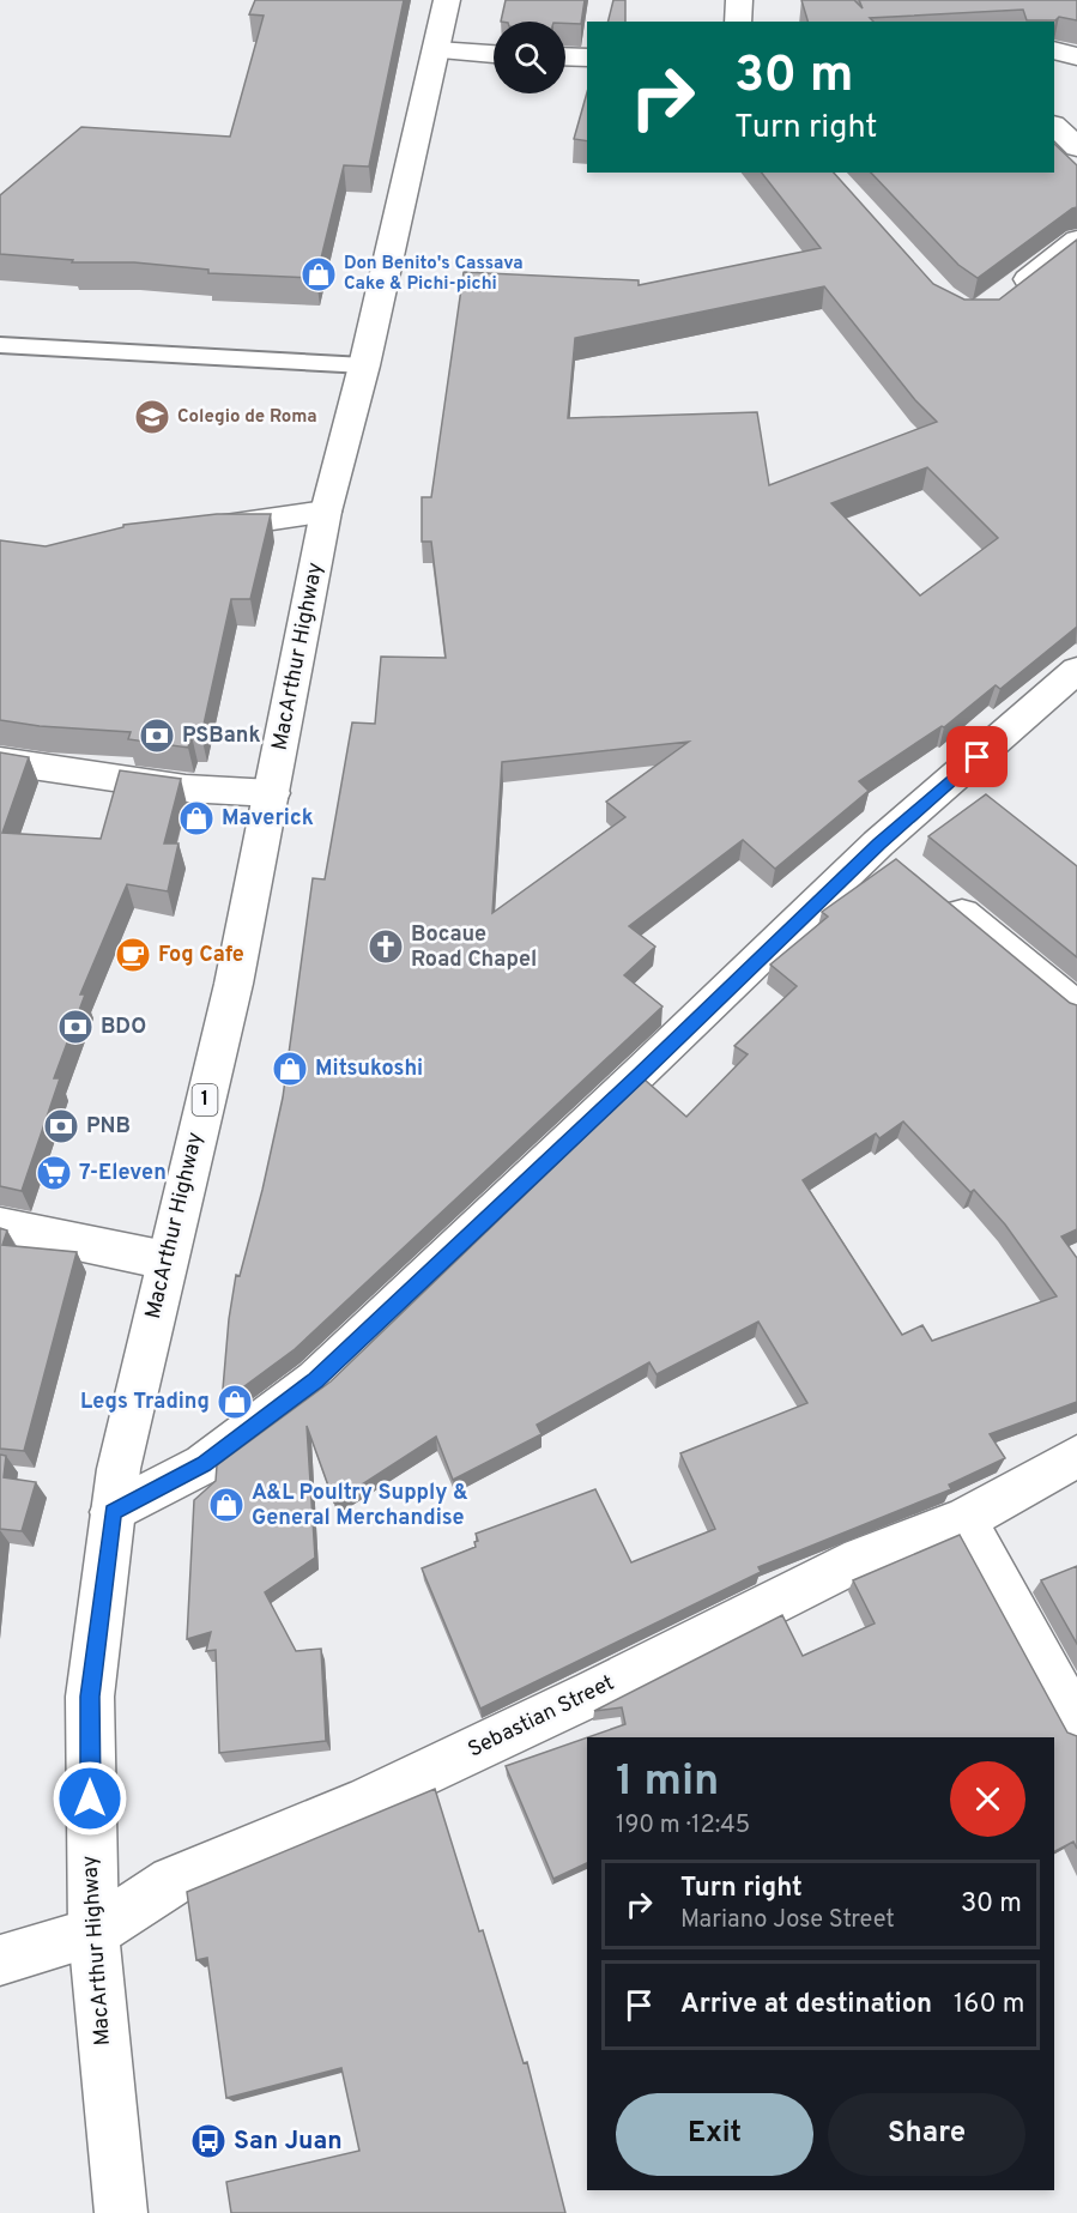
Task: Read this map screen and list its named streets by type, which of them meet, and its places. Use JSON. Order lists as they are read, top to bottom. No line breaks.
{"streets":{"main road":["MacArthur Highway","1","Sebastian Street"]},"crossings":[["MacArthur Highway","Sebastian Street"]],"places":{"shop":["Don Benito's Cassava Cake & Pichi-pichi","Maverick","Mitsukoshi","Legs Trading","A&L Poultry Supply & General Merchandise"],"school or university":["Colegio de Roma"],"bank":["PSBank","BDO","PNB"],"church":["Bocaue Road Chapel"],"cafe":["Fog Cafe"],"supermarket":["7-Eleven"],"bus stop":["San Juan"]},"page":{"turn":["30 m","Turn right"],"heading":["1 min","190 m · 12:45"],"list":[{"name":"Turn right","note":"Mariano Jose Street","value":"30 m"},{"name":"Arrive at destination","value":"160 m"}],"buttons":["Exit","Share"]}}
